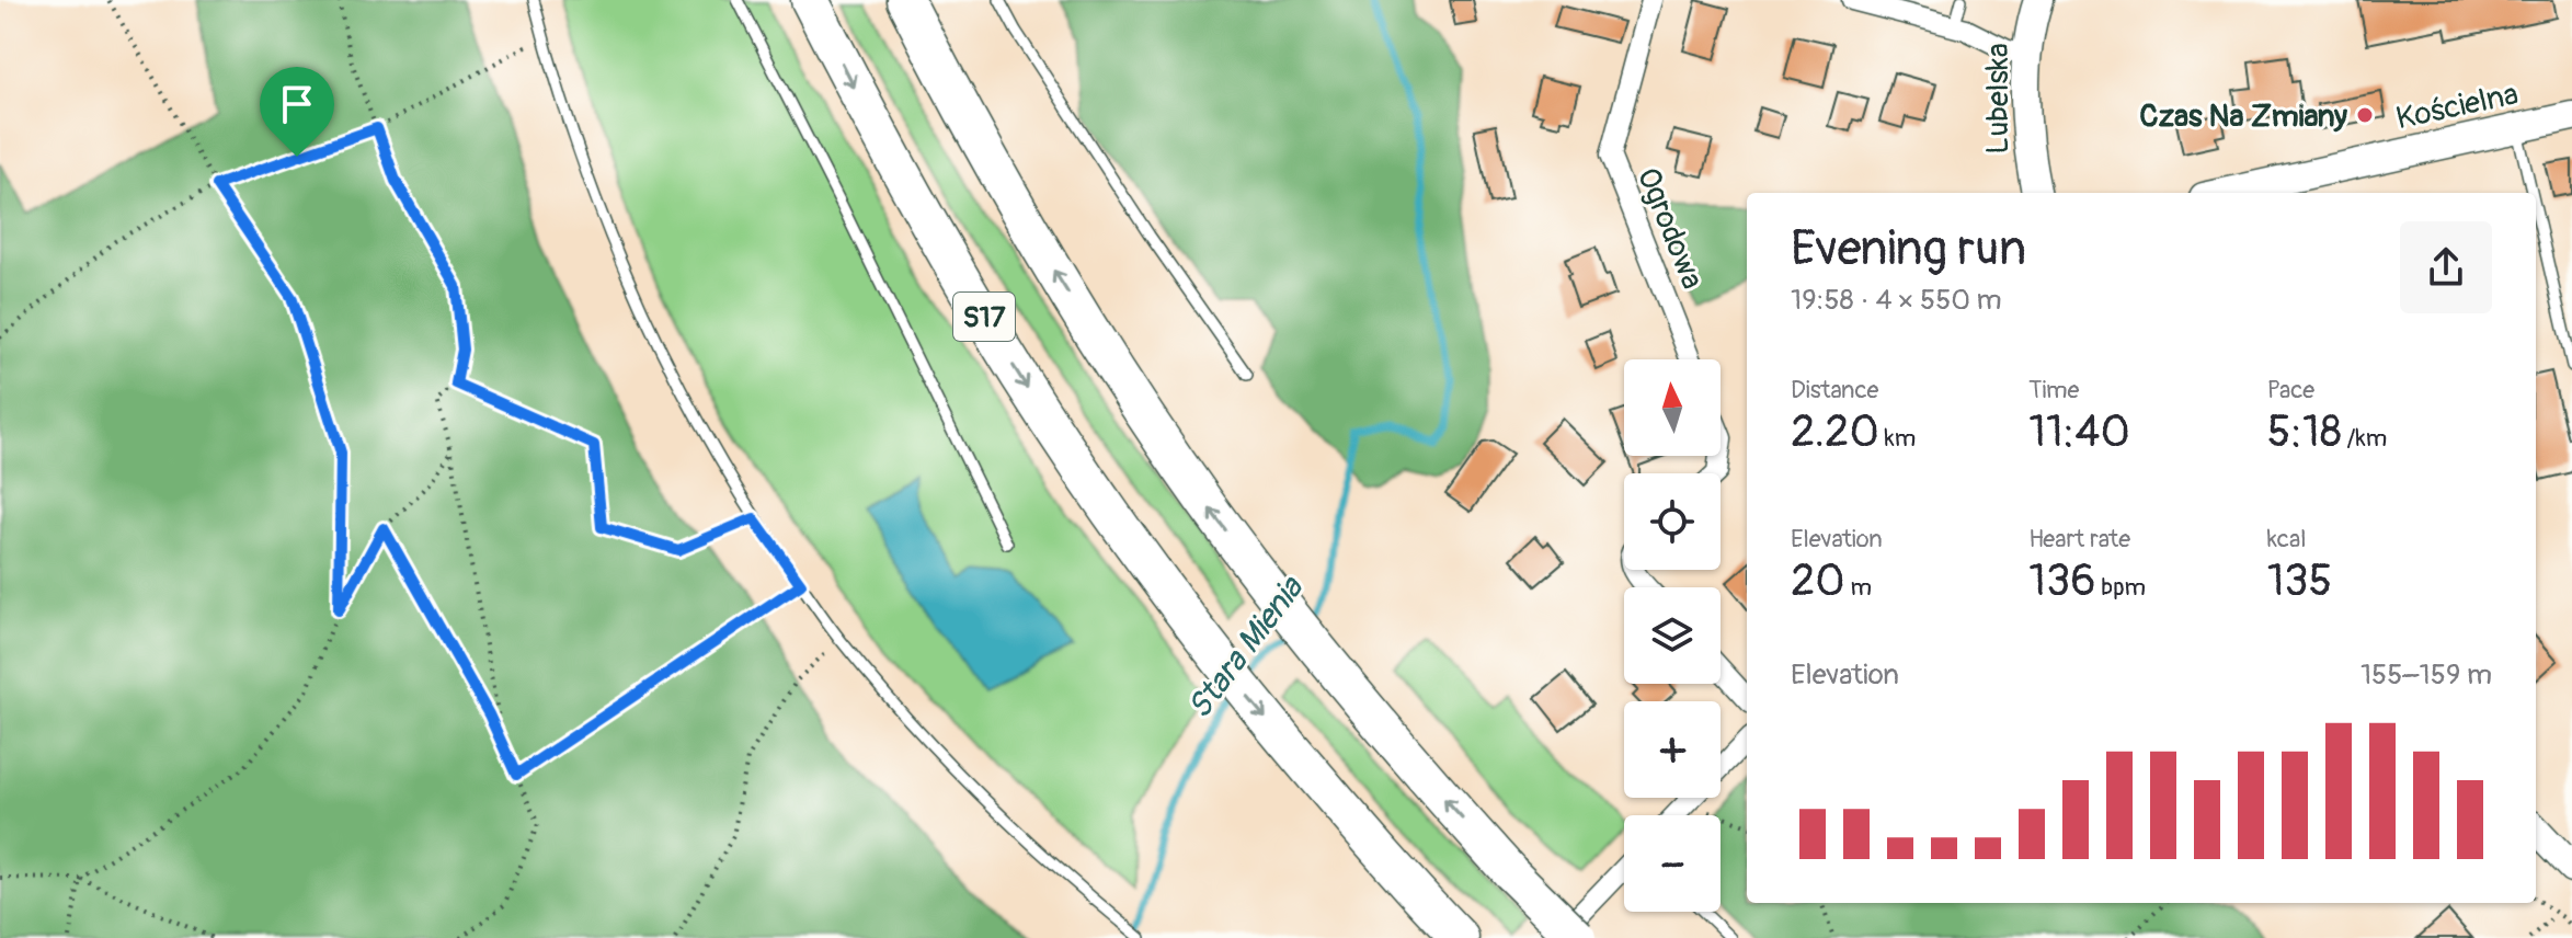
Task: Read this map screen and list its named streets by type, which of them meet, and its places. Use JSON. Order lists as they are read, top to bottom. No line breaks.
{"streets":{"highway":["S17"],"street":["Lubelska","Kościelna","Ogrodowa"]},"water":["Stara Mienia"],"places":["Czas Na Zmiany"],"north":"top","page":{"heading":["Evening run","19:58 · 4 × 550 m"],"stats":[["Distance","2.20 km"],["Time","11:40"],["Pace","5:18 /km"],["Elevation","20 m"],["Heart rate","136 bpm"],["kcal","135"]],"map_buttons":["+","−"],"chart":["Elevation","155–159 m"]}}
